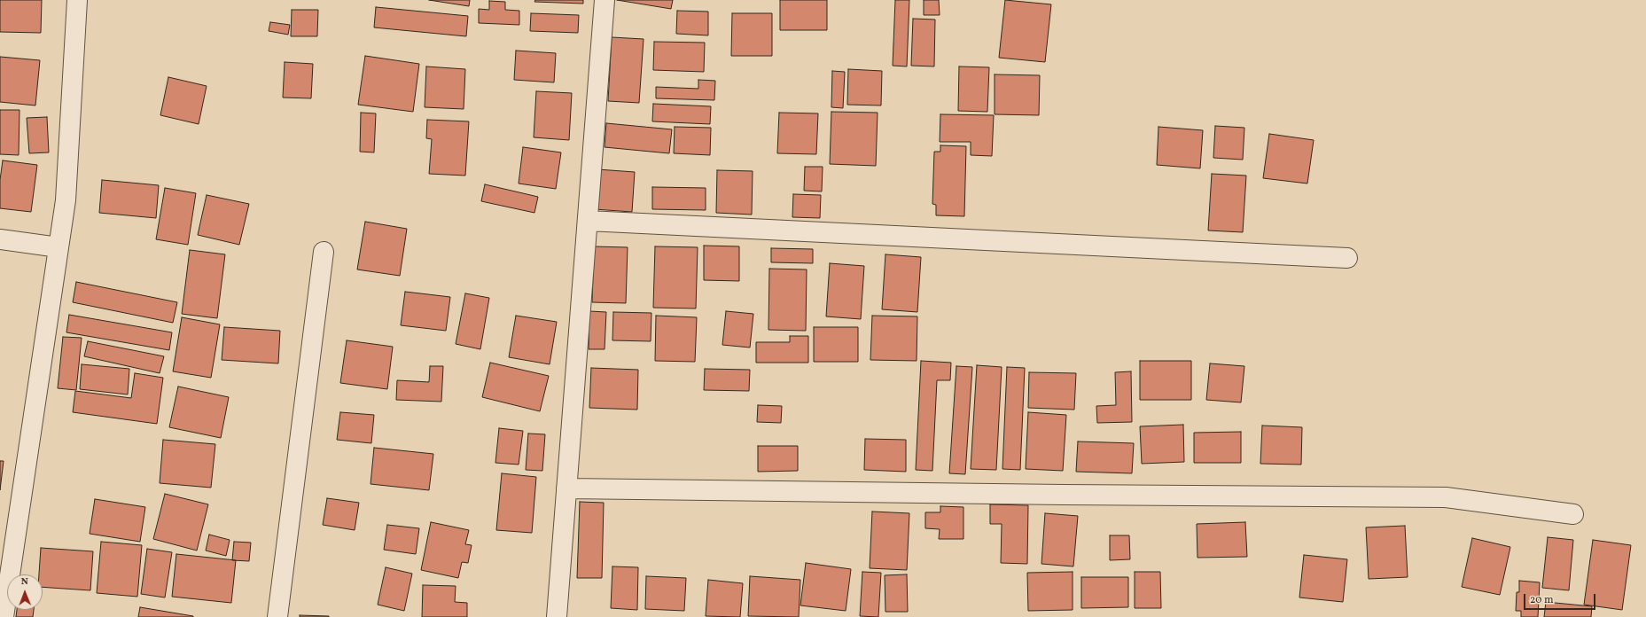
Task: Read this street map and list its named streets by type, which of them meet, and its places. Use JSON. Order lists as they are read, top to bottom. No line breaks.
{"scale_bar":"20 m","north":"top"}
